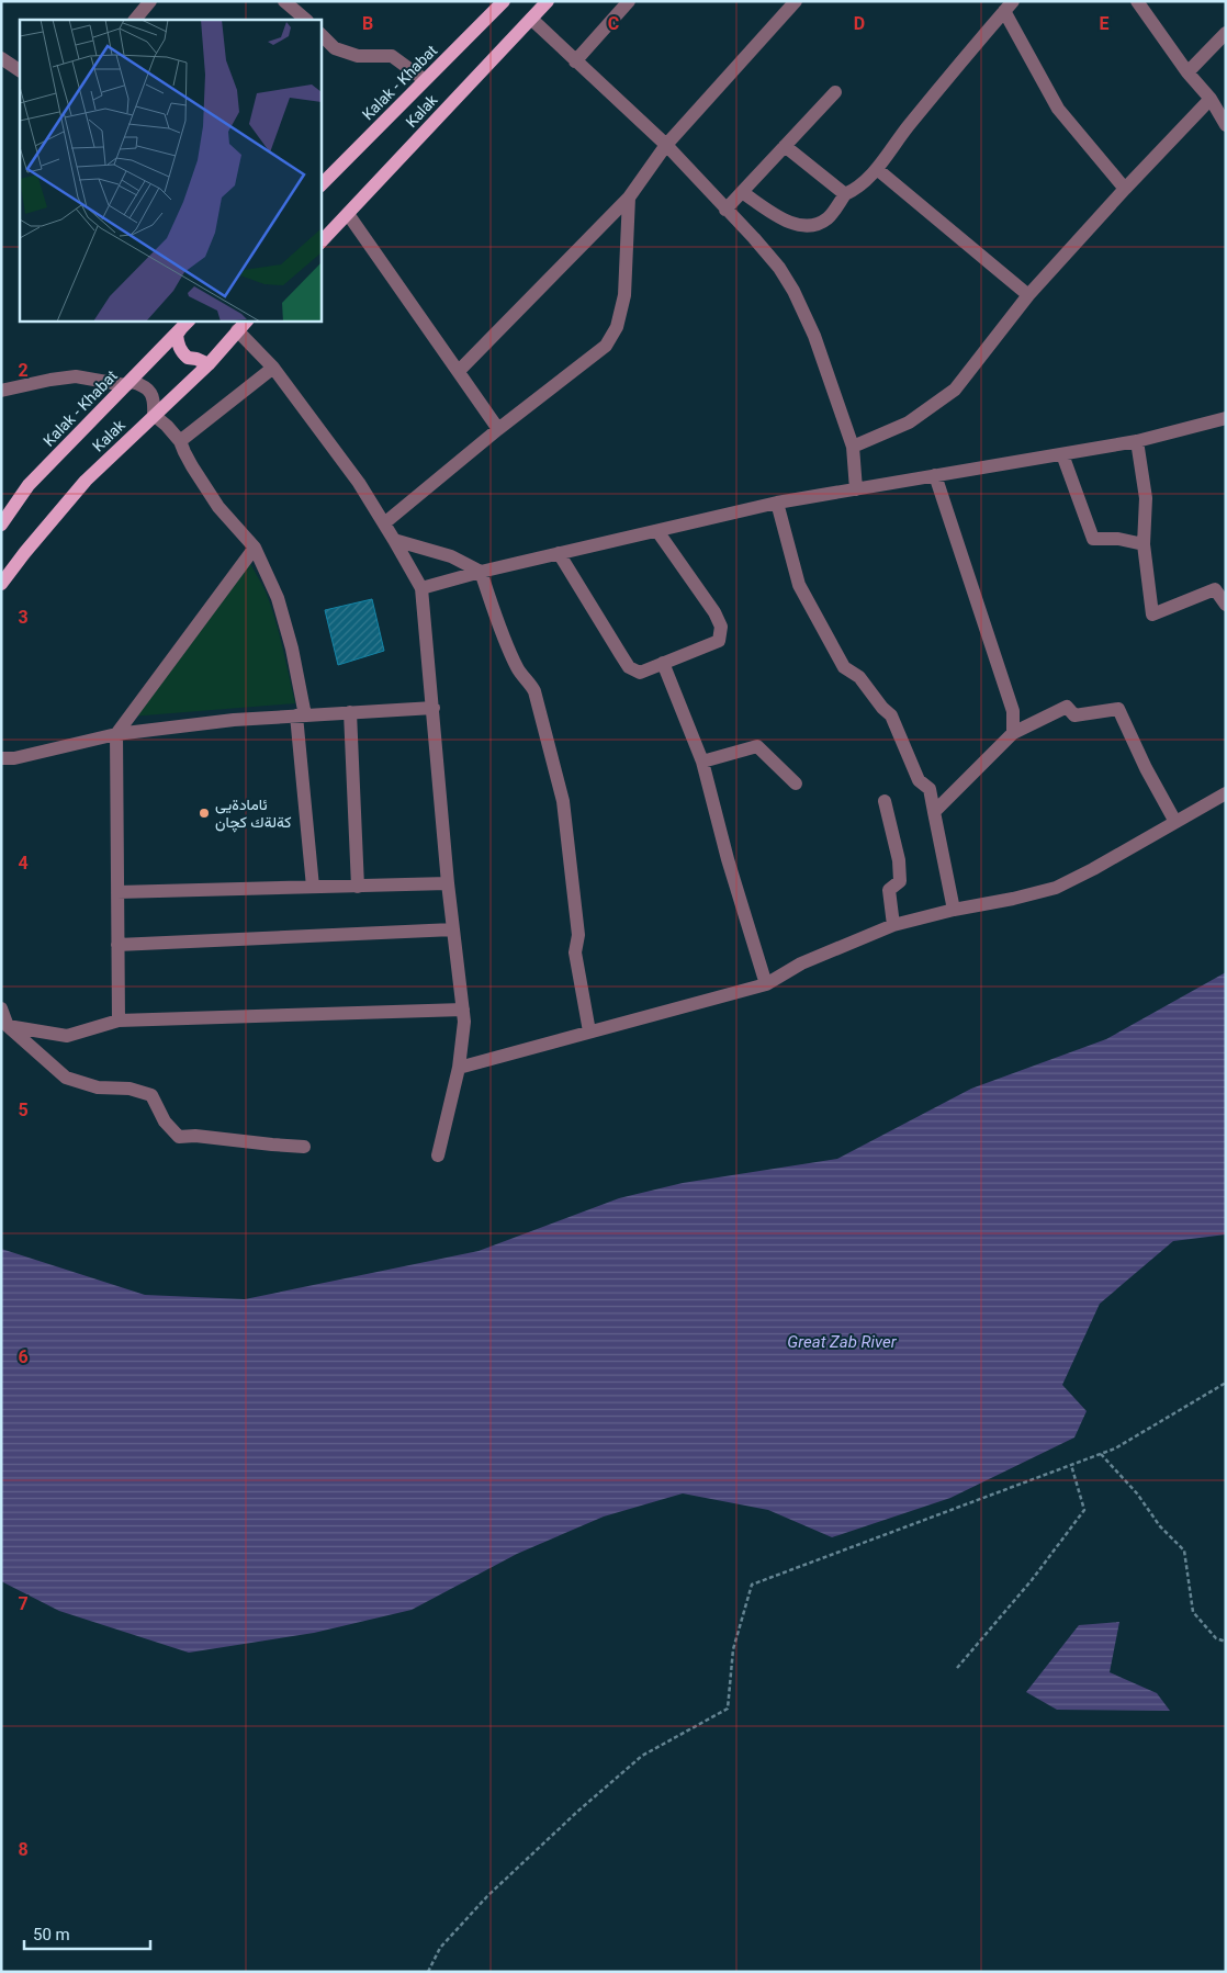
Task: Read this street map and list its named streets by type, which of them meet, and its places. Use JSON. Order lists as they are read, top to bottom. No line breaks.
{"streets":{"main road":["Kalak - Khabat","Kalak"]},"water":["Great Zab River"],"places":["ئامادةيى كةلةك كچان"],"scale_bar":"50 m","grid":{"columns":["B","C","D","E"],"rows":["2","3","4","5","6","7","8"]}}
